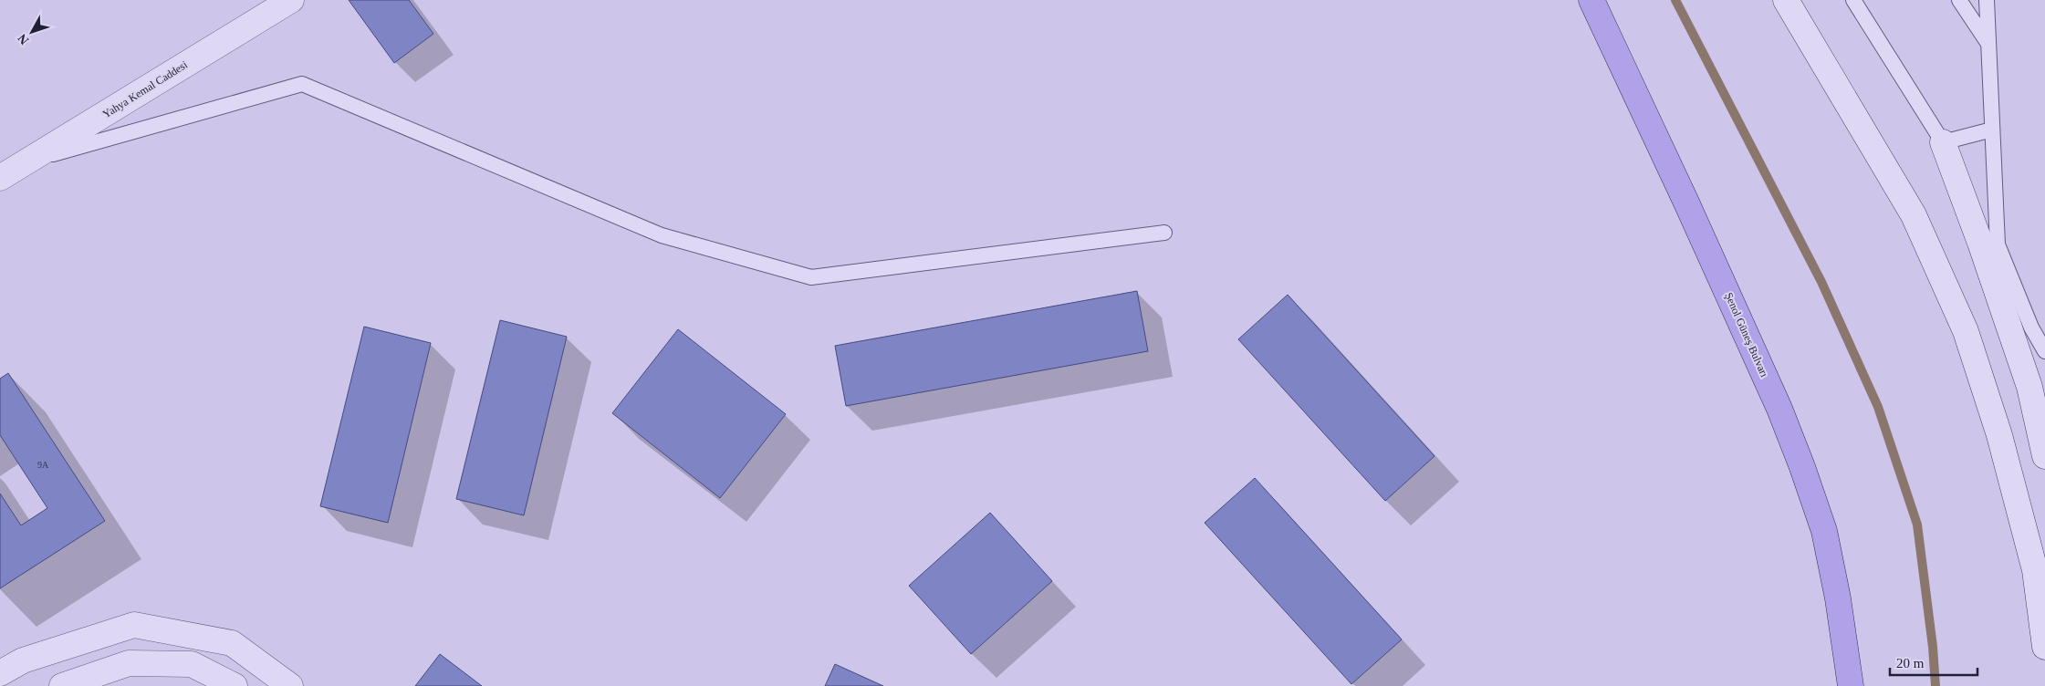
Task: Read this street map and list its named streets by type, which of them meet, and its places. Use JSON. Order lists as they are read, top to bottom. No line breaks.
{"streets":{"main road":["Şenol Güneş Bulvarı"],"street":["Yahya Kemal Caddesi"]},"house_numbers":["9A"],"scale_bar":"20 m","north":"bottom left"}
